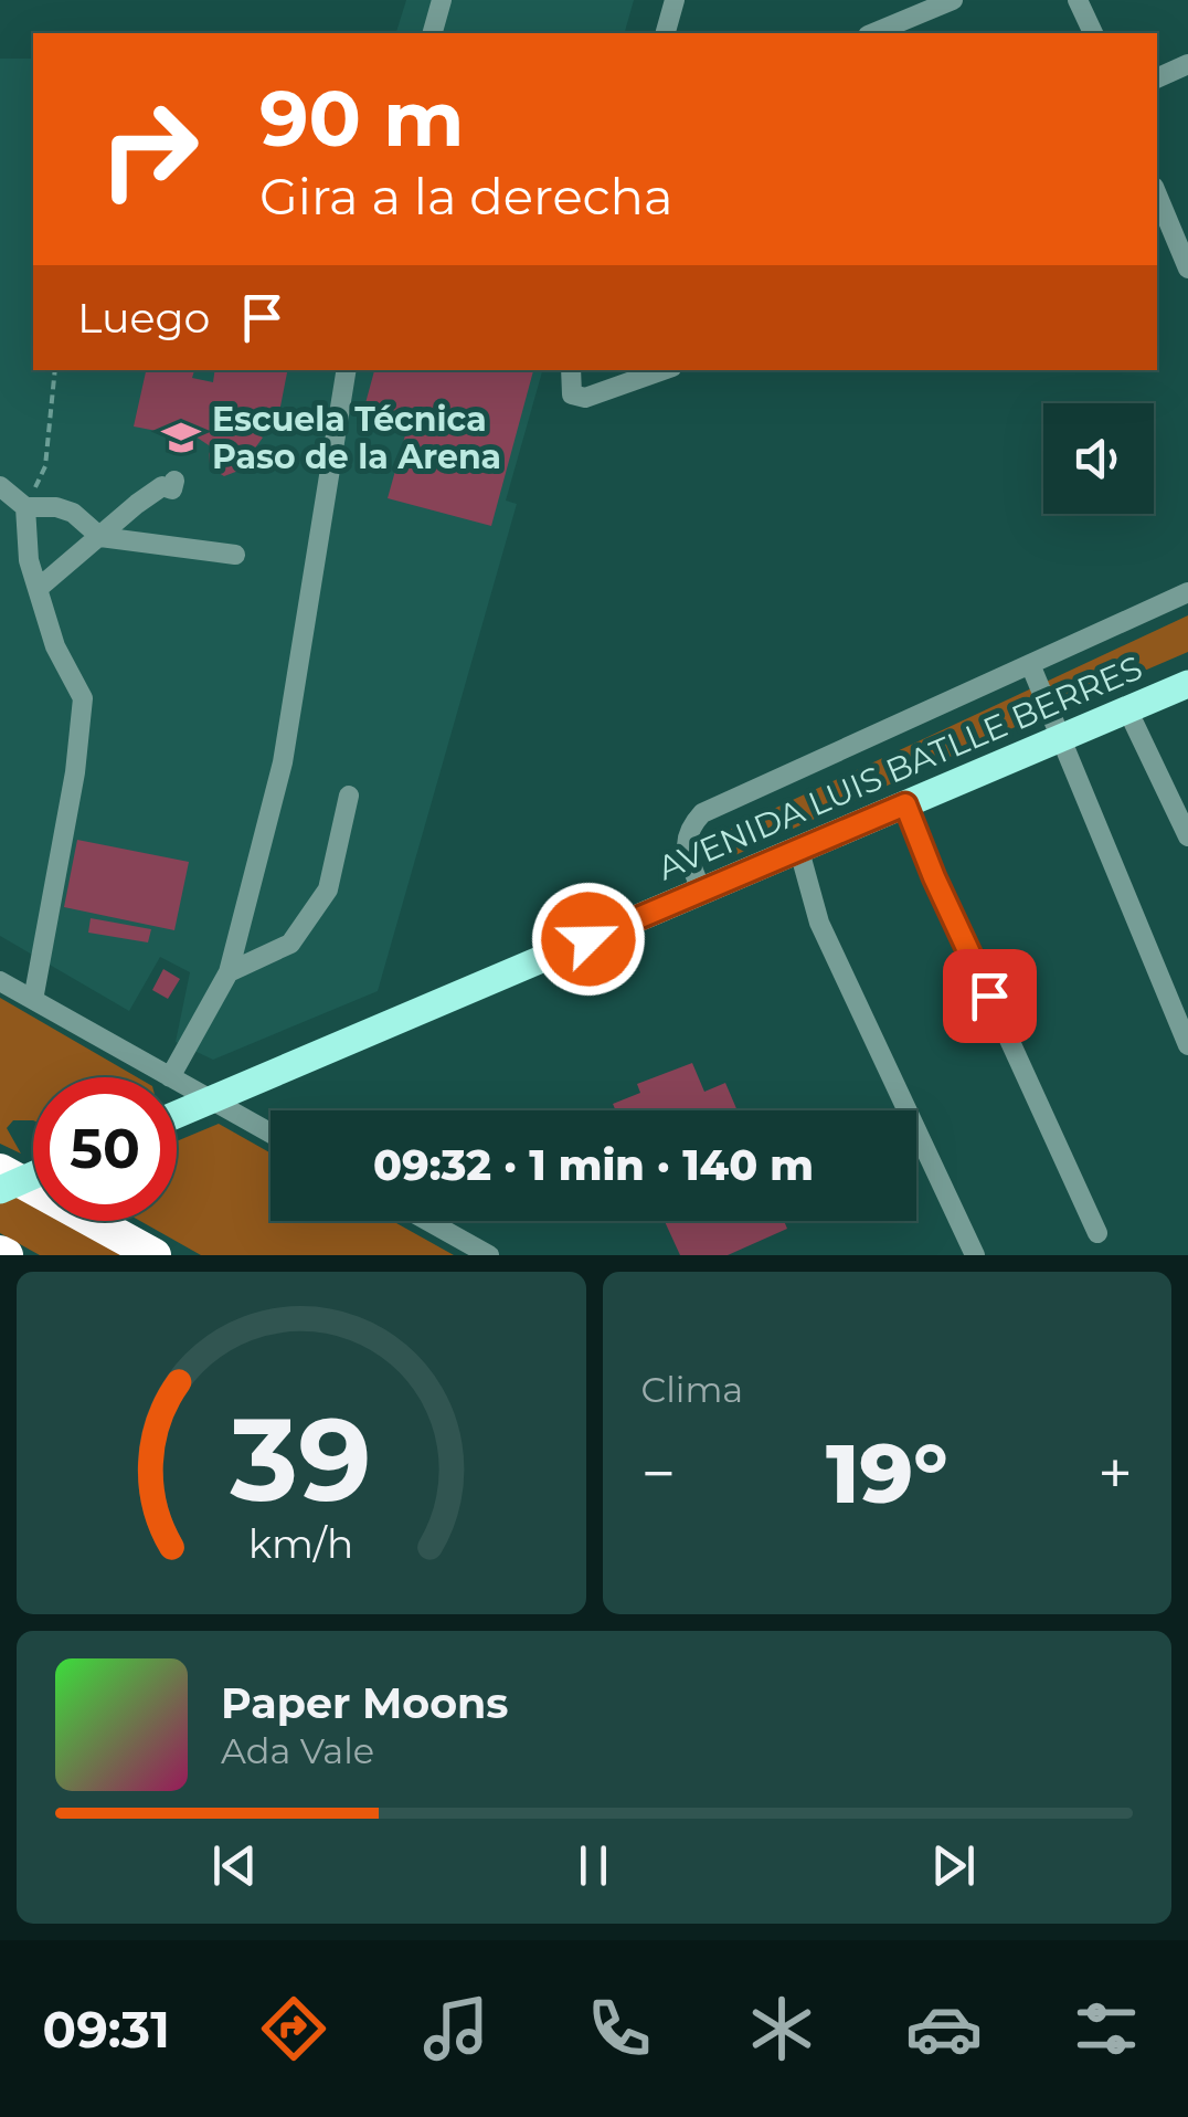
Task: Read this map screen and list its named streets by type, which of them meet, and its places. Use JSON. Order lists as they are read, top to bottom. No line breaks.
{"streets":{"main road":["AVENIDA LUIS BATLLE BERRES"]},"places":{"school or university":["Escuela Técnica Paso de la Arena"]},"page":{"turn":["90 m","Gira a la derecha"],"then":"Luego","limit":"50","trip":"09:32 · 1 min · 140 m","tile":"Clima","heat":["−","19°","+"],"song":["Paper Moons","Ada Vale"],"tabs":"09:31","gauge":["39","km/h"]}}
